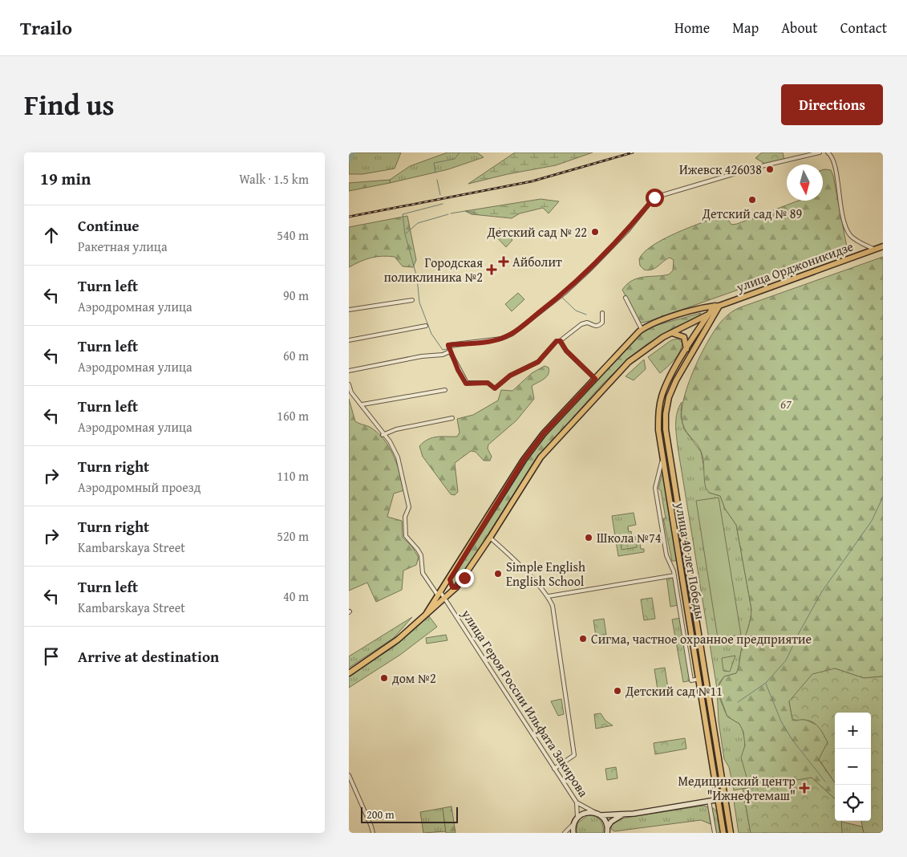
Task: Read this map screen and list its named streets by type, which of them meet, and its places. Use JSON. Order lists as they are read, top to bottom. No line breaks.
{"streets":{"main road":["улица Орджоникидзе","улица 40 лет Победы"],"street":["улица Героя России Ильфата Закирова"]},"crossings":[["улица Орджоникидзе","улица 40 лет Победы"]],"parks":["67"],"places":{"other":["Ижевск 426038","Детский сад № 89","Детский сад № 22","Школа №74","Simple English English School","Сигма, частное охранное предприятие","дом №2","Детский сад №11"],"health":["Айболит","Городская поликлиника №2","Медицинский центр \"Ижнефтемаш\""]},"scale_bar":"200 m","north":"bottom","page":{"header":"Trailo","nav":["Home","Map","About","Contact"],"title":"Find us","buttons":"Directions","heading":["19 min","Walk · 1.5 km"],"list":[["Continue","Ракетная улица","540 m"],["Turn left","Аэродромная улица","90 m"],["Turn left","Аэродромная улица","60 m"],["Turn left","Аэродромная улица","160 m"],["Turn right","Аэродромный проезд","110 m"],["Turn right","Kambarskaya Street","520 m"],["Turn left","Kambarskaya Street","40 m"],"Arrive at destination"],"map_buttons":["+","−"],"scale":"200 m"}}
